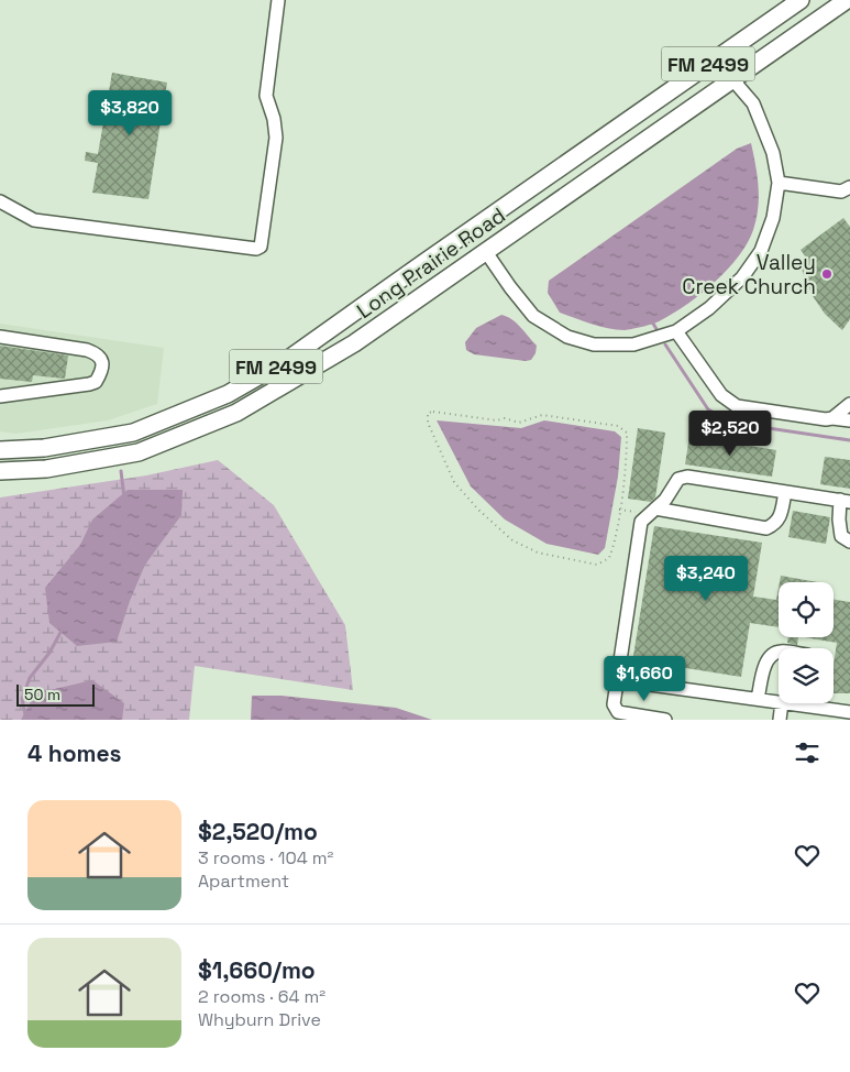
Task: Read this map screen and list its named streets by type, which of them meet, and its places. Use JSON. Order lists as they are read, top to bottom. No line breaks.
{"streets":{"main road":["FM 2499","Long Prairie Road"]},"places":["Valley Creek Church"],"scale_bar":"50 m","page":{"price":["$3,820","$2,520","$3,240","$1,660"],"scale":"50 m","heading":"4 homes","list":[{"name":"$2,520/mo","note":"3 rooms · 104 m² · Apartment"},{"name":"$1,660/mo","note":"2 rooms · 64 m² · Whyburn Drive"}]}}
